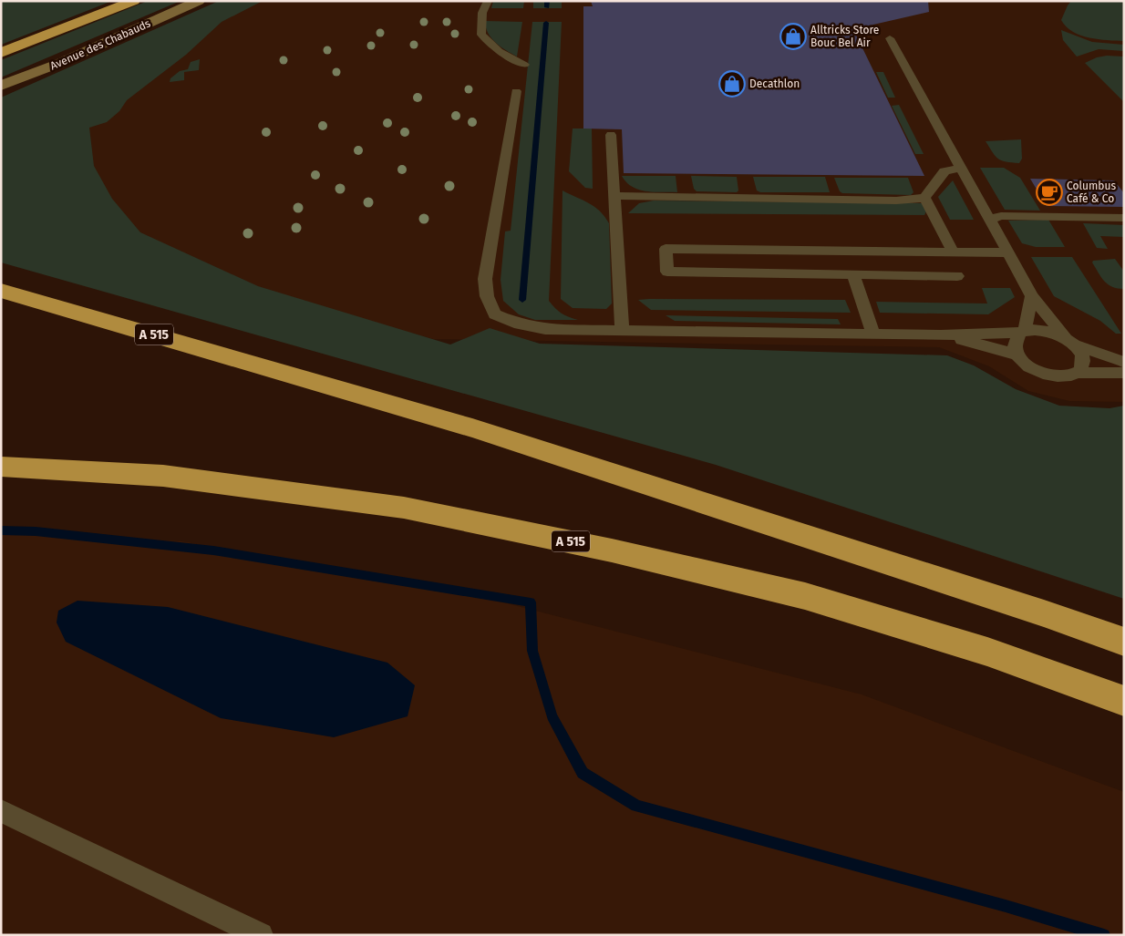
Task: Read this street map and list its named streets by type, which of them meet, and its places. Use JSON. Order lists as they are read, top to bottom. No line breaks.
{"streets":{"highway":["A 515"],"main road":["Avenue des Chabauds"]},"places":{"shop":["Alltricks Store Bouc Bel Air","Decathlon"],"cafe":["Columbus Café & Co"]}}
